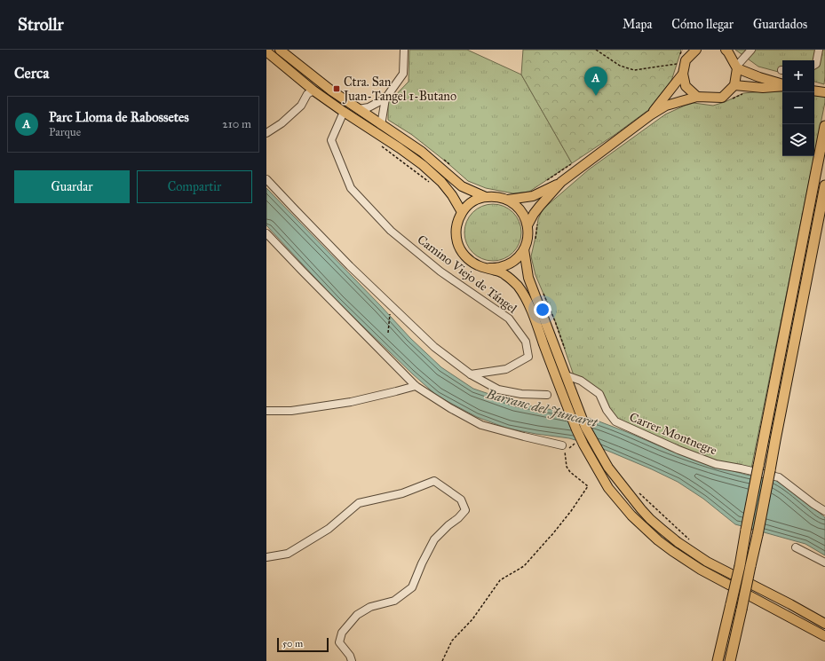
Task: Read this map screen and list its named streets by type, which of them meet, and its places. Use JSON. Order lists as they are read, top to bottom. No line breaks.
{"streets":{"street":["Camino Viejo de Tángel","Carrer Montnegre"]},"water":["Barranc del Juncaret"],"places":{"transit":["Ctra. San Juan-Tangel 1-Butano"]},"scale_bar":"50 m","page":{"header":"Strollr","nav":["Mapa","Cómo llegar","Guardados"],"heading":"Cerca","map_buttons":["+","−"],"pins":"A","list":[{"mark":"A","name":"Parc Lloma de Rabossetes","note":"Parque","value":"210 m"}],"buttons":["Guardar","Compartir"],"scale":"50 m"}}
